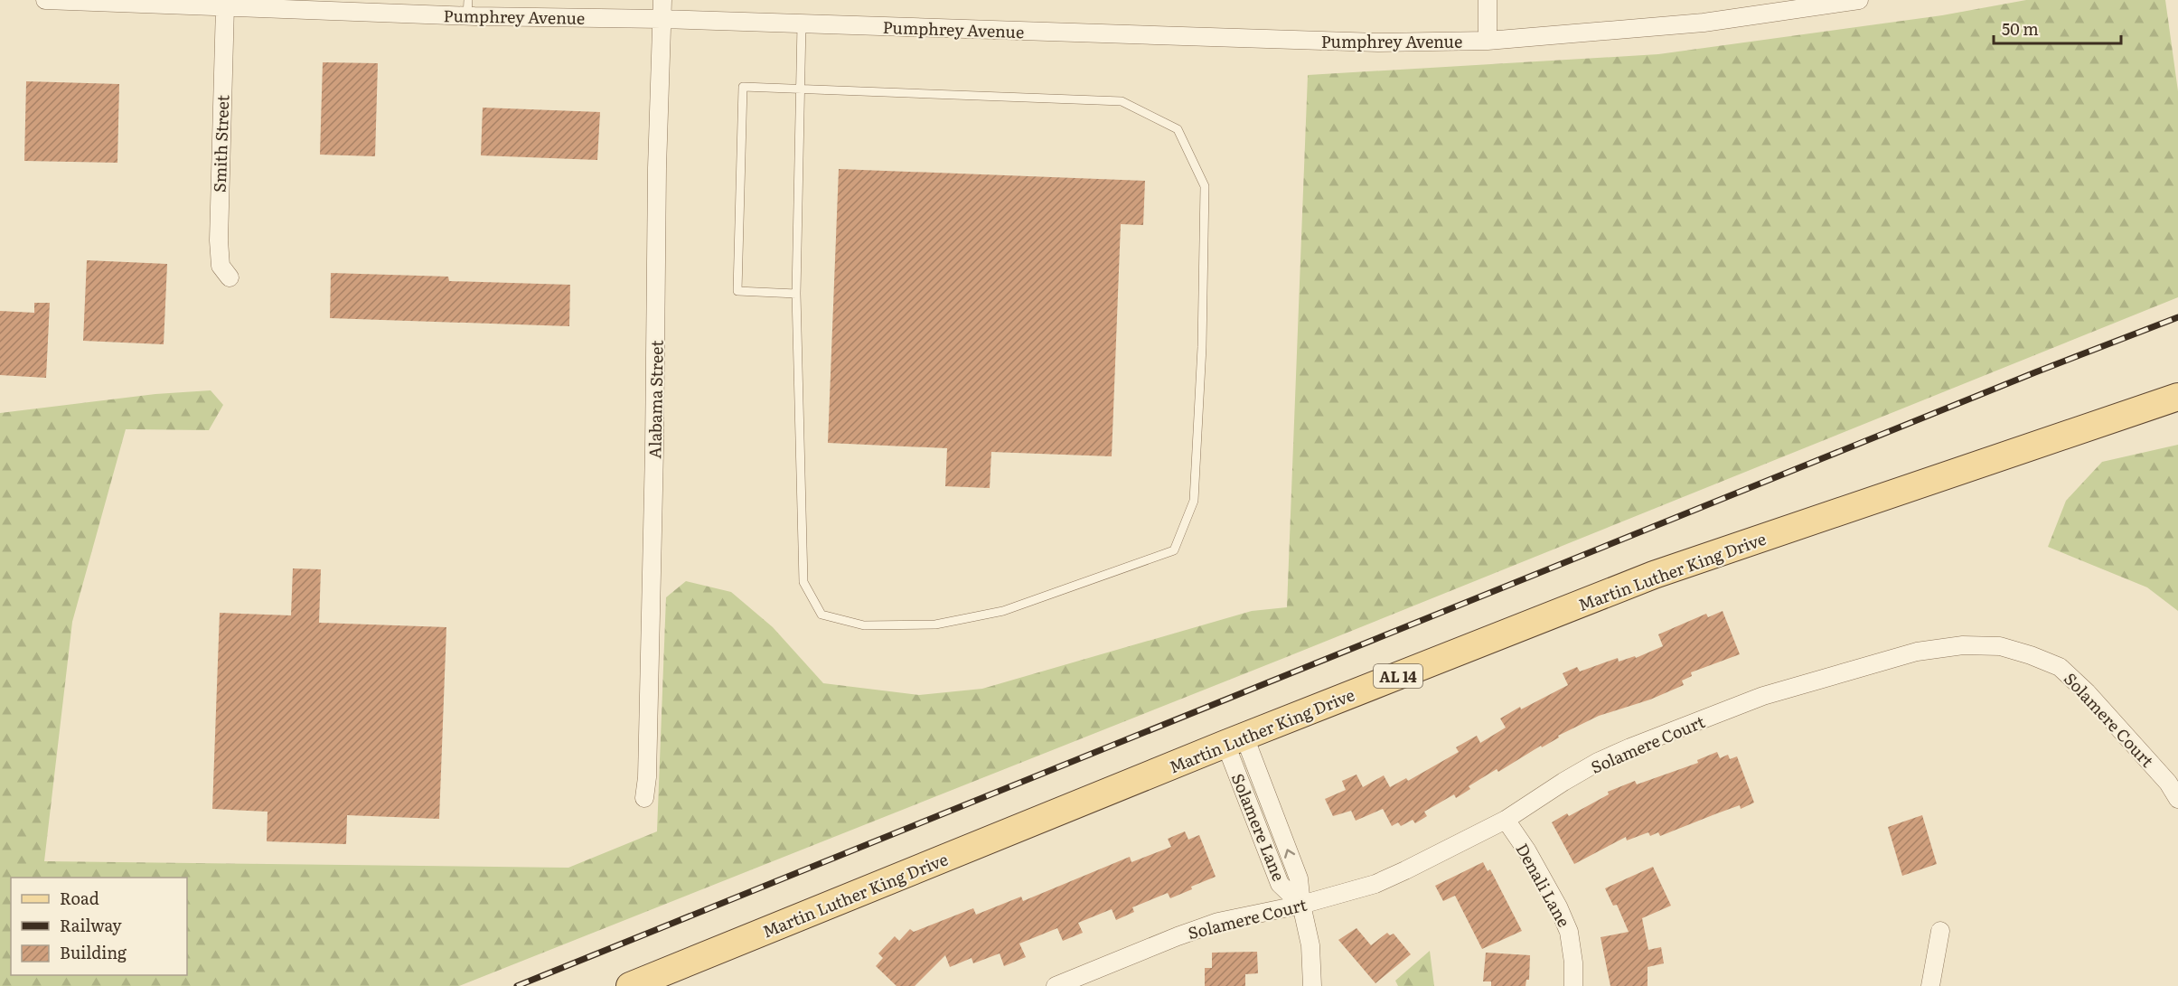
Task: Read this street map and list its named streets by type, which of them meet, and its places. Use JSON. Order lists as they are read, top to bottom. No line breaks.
{"streets":{"main road":["Martin Luther King Drive","AL 14"],"street":["Pumphrey Avenue","Smith Street","Alabama Street","Solamere Court","Solamere Lane","Denali Lane"]},"crossings":[["Pumphrey Avenue","Smith Street"],["Pumphrey Avenue","Alabama Street"],["Martin Luther King Drive","Solamere Lane"],["Solamere Court","Solamere Lane"],["Solamere Court","Denali Lane"]],"legend":["Road","Railway","Building"],"scale_bar":"50 m"}
